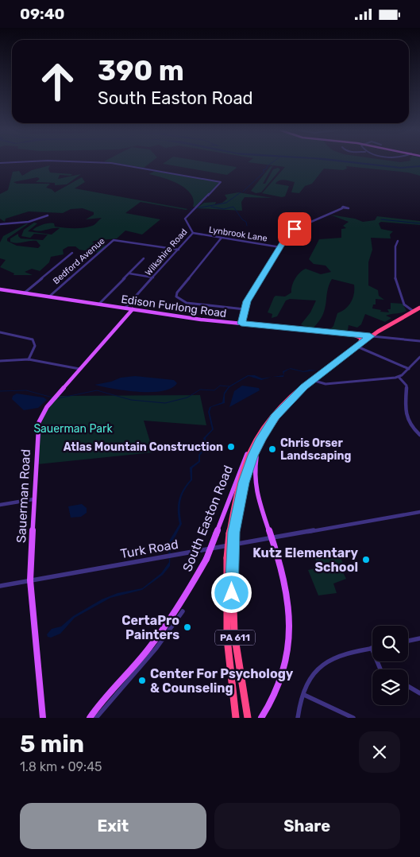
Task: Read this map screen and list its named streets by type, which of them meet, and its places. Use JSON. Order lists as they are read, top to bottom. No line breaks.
{"streets":{"highway":["South Easton Road","PA 611"],"main road":["Edison Furlong Road","Sauerman Road"],"street":["Lynbrook Lane","Wilkshire Road","Bedford Avenue","Turk Road"]},"crossings":[["Lynbrook Lane","Wilkshire Road"],["Wilkshire Road","Bedford Avenue"],["Wilkshire Road","Edison Furlong Road"],["Bedford Avenue","Edison Furlong Road"],["Edison Furlong Road","Sauerman Road"],["Edison Furlong Road","South Easton Road"],["Sauerman Road","Turk Road"],["South Easton Road","Turk Road"],["South Easton Road","PA 611"]],"parks":["Sauerman Park"],"places":["Atlas Mountain Construction","Chris Orser Landscaping","Kutz Elementary School","CertaPro Painters","Center For Psychology & Counseling"],"page":{"status":"09:40","turn":["390 m","South Easton Road"],"heading":["5 min","1.8 km · 09:45"],"buttons":["Exit","Share"]}}
